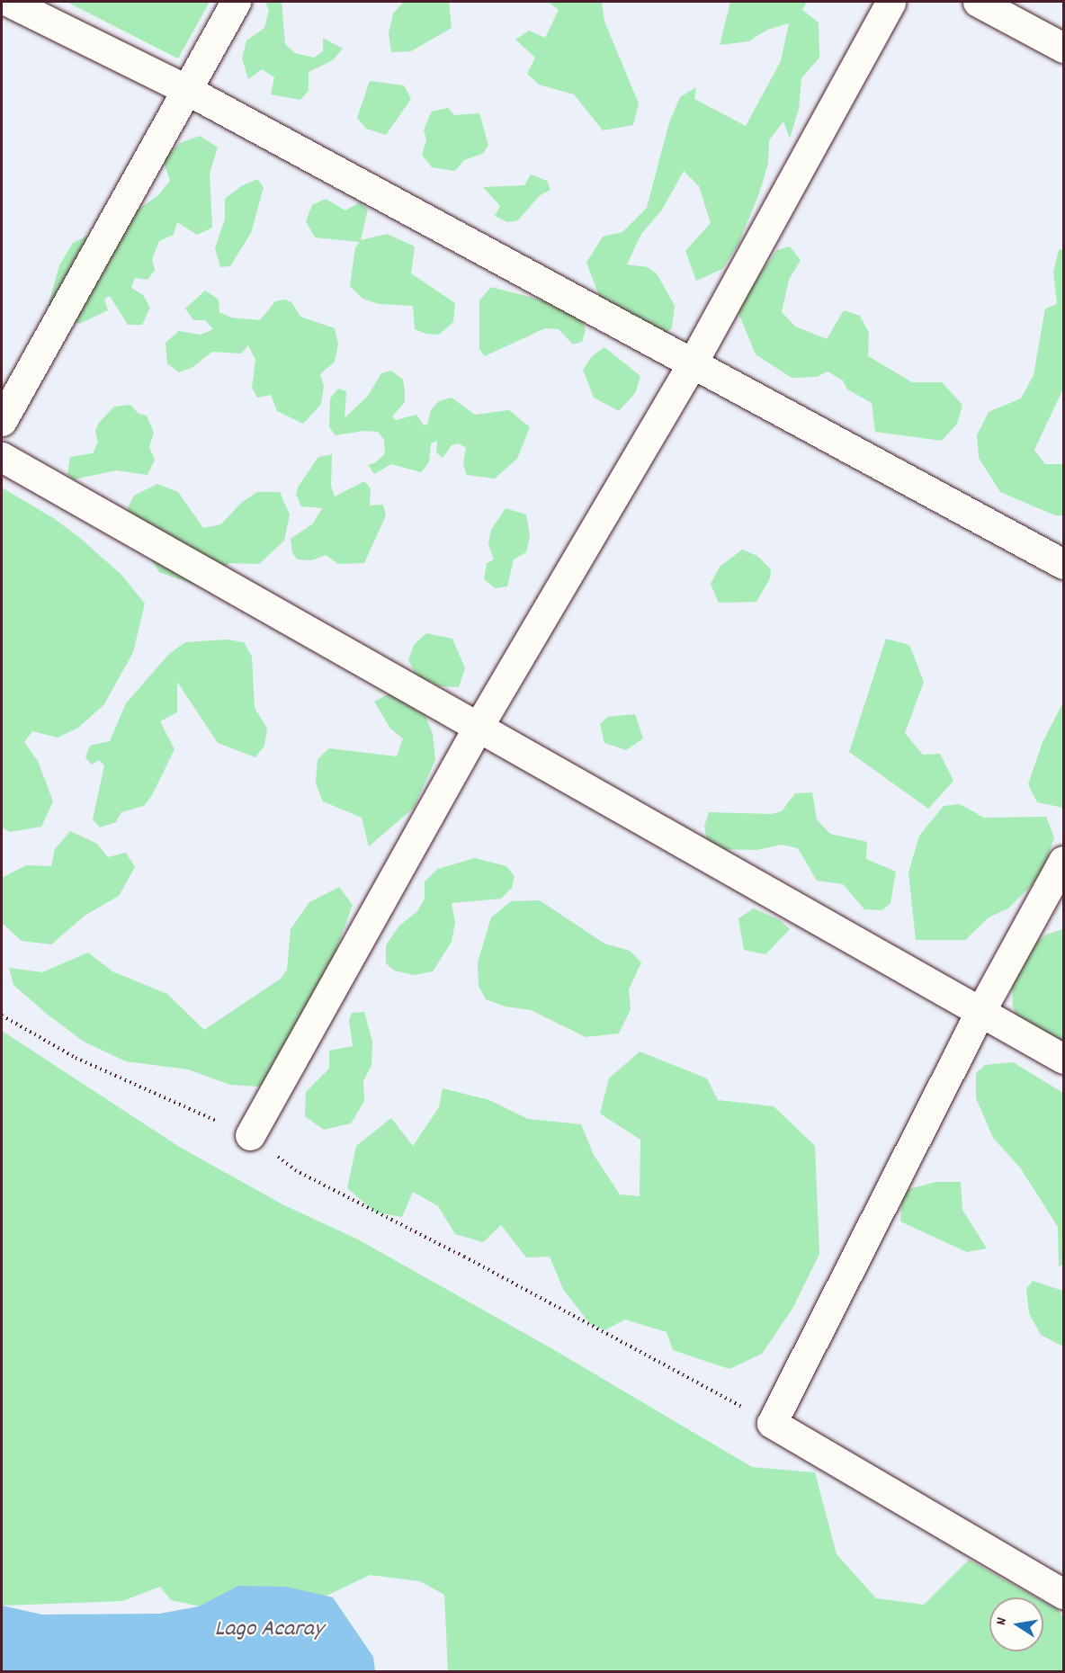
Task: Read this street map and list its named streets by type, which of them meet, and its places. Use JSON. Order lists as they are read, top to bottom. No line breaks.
{"water":["Lago Acaray"],"north":"left"}
